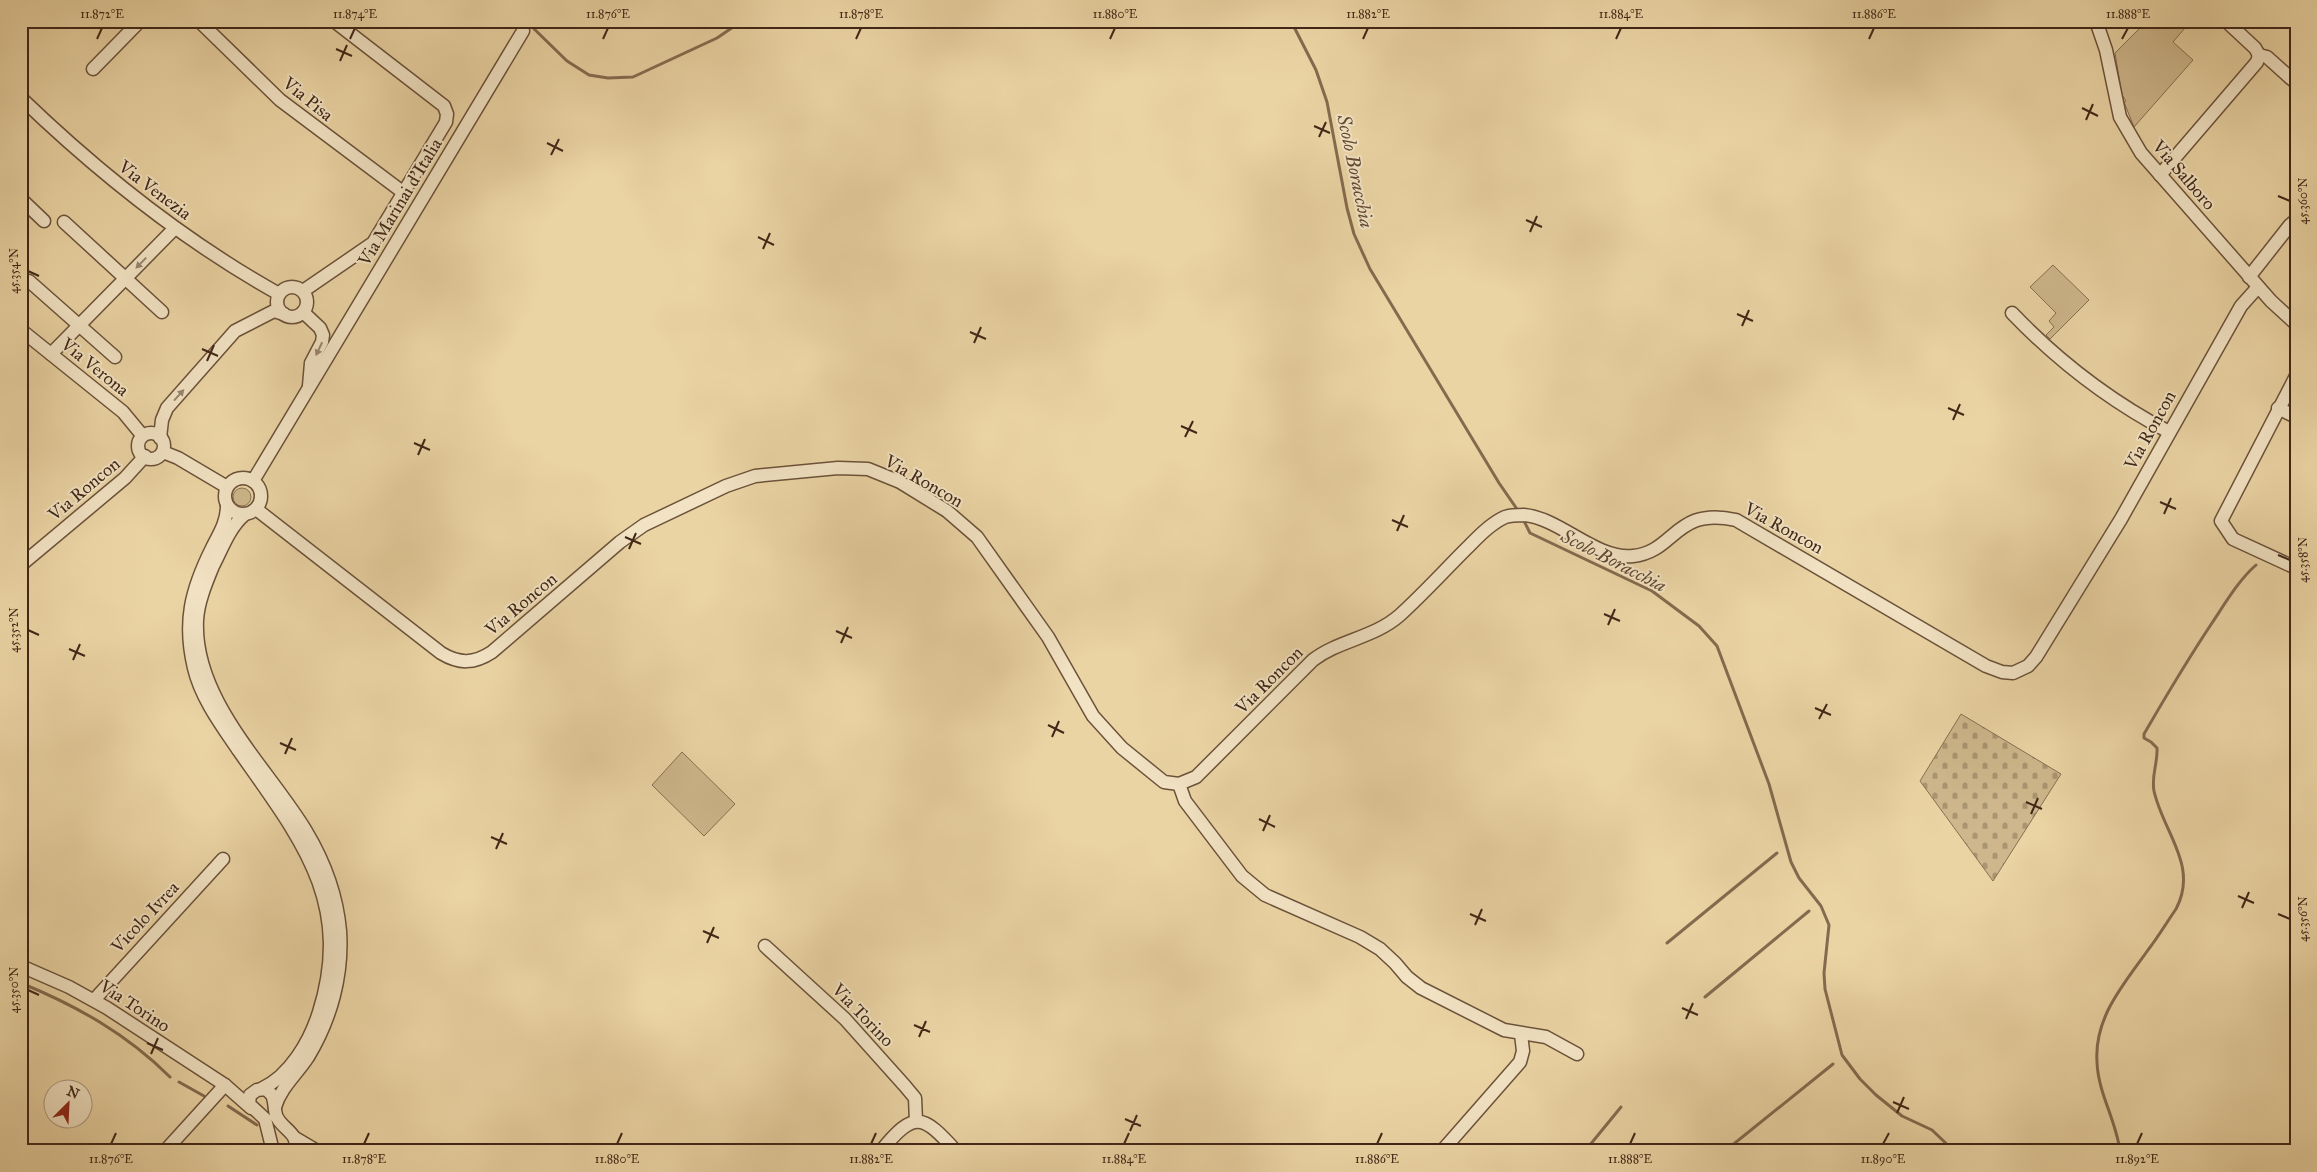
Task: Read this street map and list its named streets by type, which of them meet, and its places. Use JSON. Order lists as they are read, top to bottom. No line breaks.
{"streets":{"street":["Via Pisa","Via Salboro","Via Venezia","Via Marinai d'Italia","Via Verona","Via Roncon","Vicolo Ivrea","Via Torino"]},"crossings":[["Via Salboro","Via Roncon"],["Via Venezia","Via Marinai d'Italia"],["Via Marinai d'Italia","Via Roncon"],["Via Verona","Via Roncon"],["Vicolo Ivrea","Via Torino"]],"water":["Scolo Boracchia"],"north":"top right","coordinates":["11.872°E","11.874°E","11.876°E","11.878°E","11.880°E","11.882°E","11.884°E","11.886°E","11.888°E","45.360°N","45.354°N","45.358°N","45.352°N","45.356°N","45.350°N","11.890°E","11.892°E"]}
